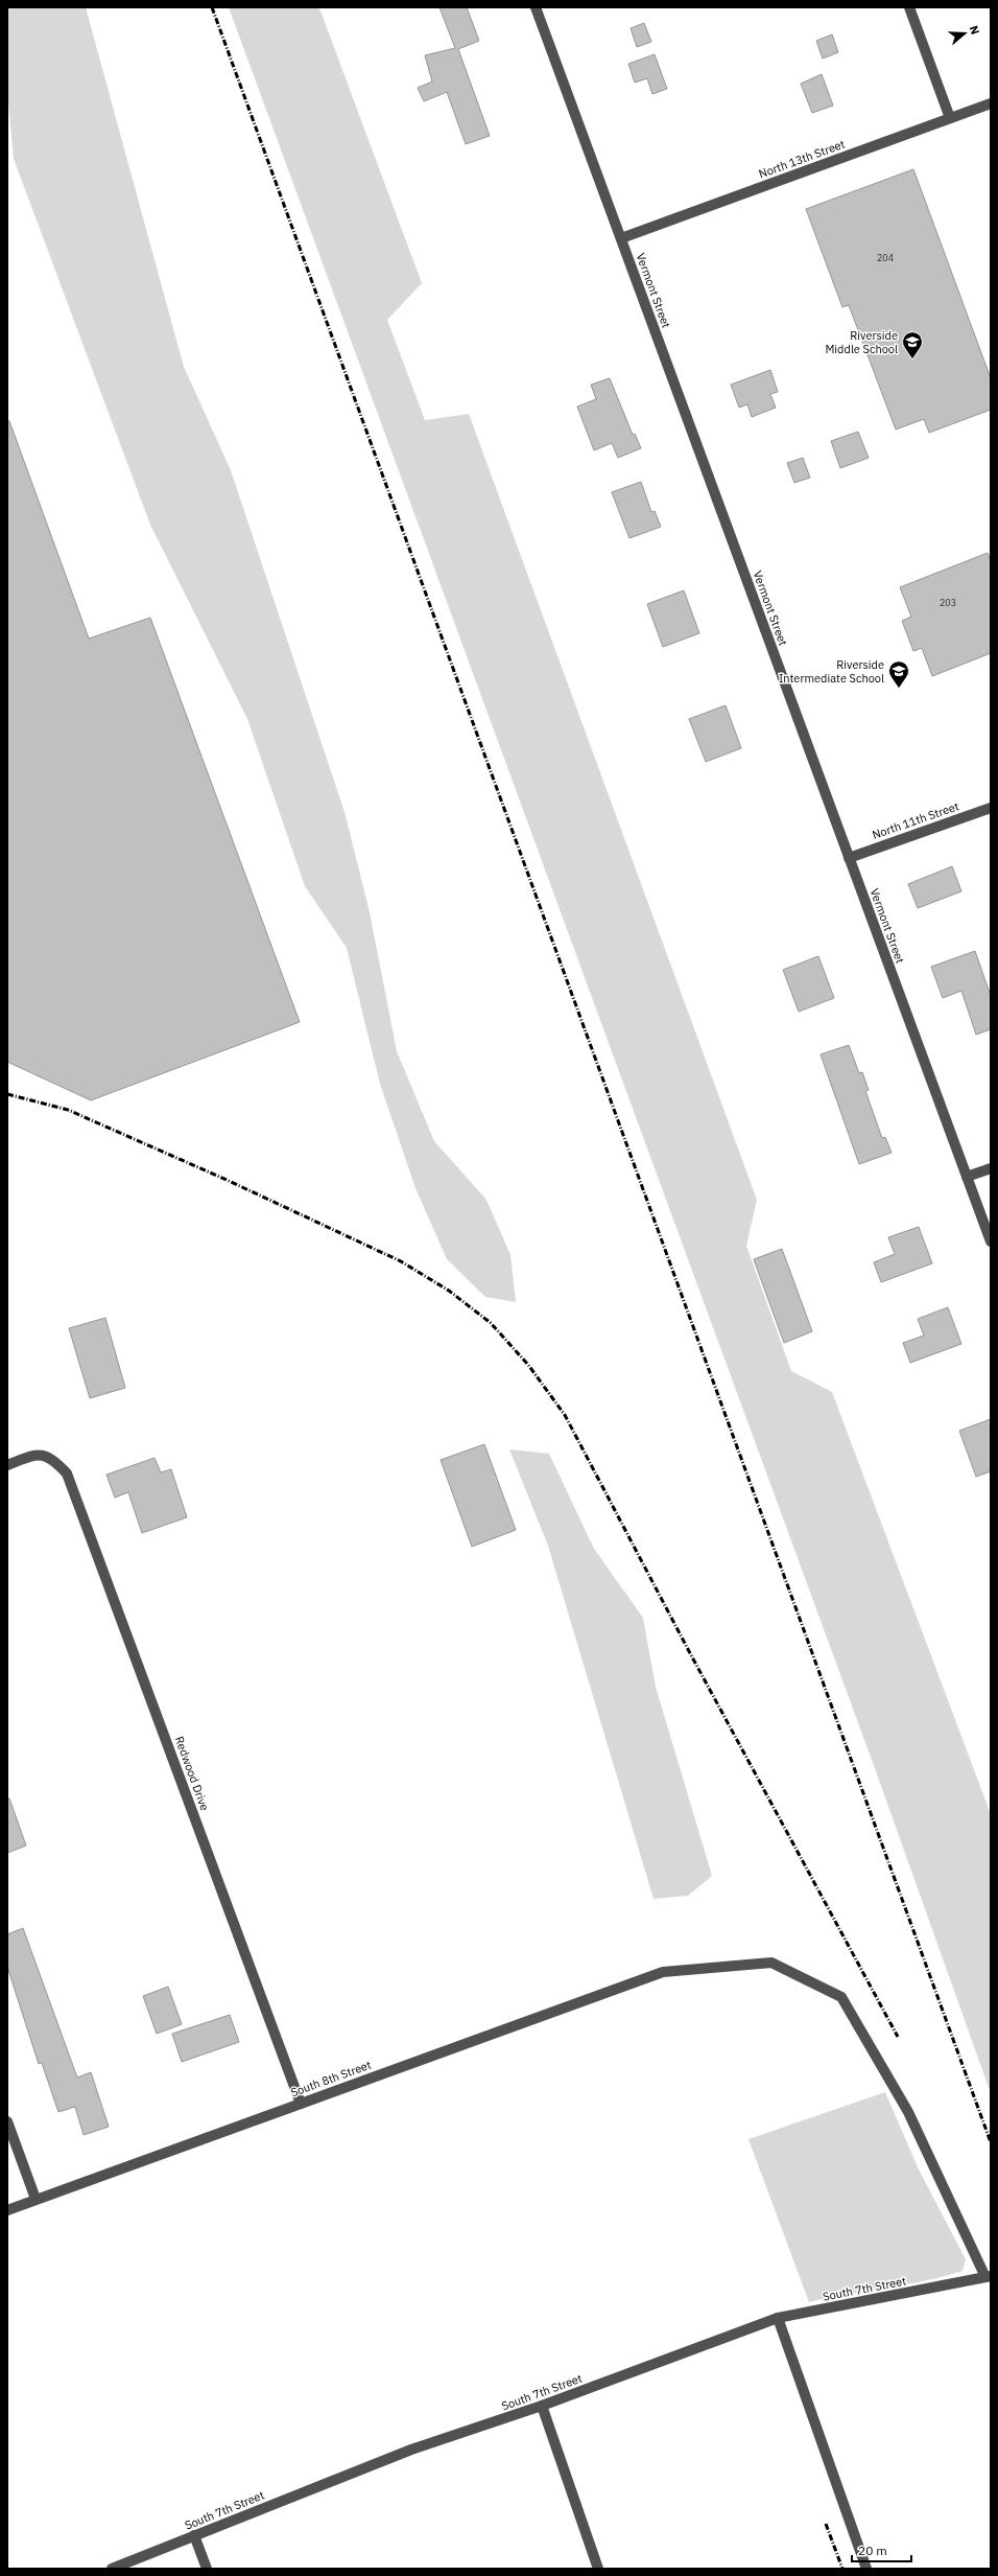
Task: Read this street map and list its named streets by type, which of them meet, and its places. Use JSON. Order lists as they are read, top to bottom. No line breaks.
{"streets":{"street":["North 13th Street","Vermont Street","North 11th Street","Redwood Drive","South 8th Street","South 7th Street"]},"crossings":[["North 13th Street","Vermont Street"],["Vermont Street","North 11th Street"],["Redwood Drive","South 8th Street"],["South 8th Street","South 7th Street"]],"places":{"school or university":["Riverside Middle School","Riverside Intermediate School"]},"house_numbers":["204","203"],"scale_bar":"20 m","north":"right"}
